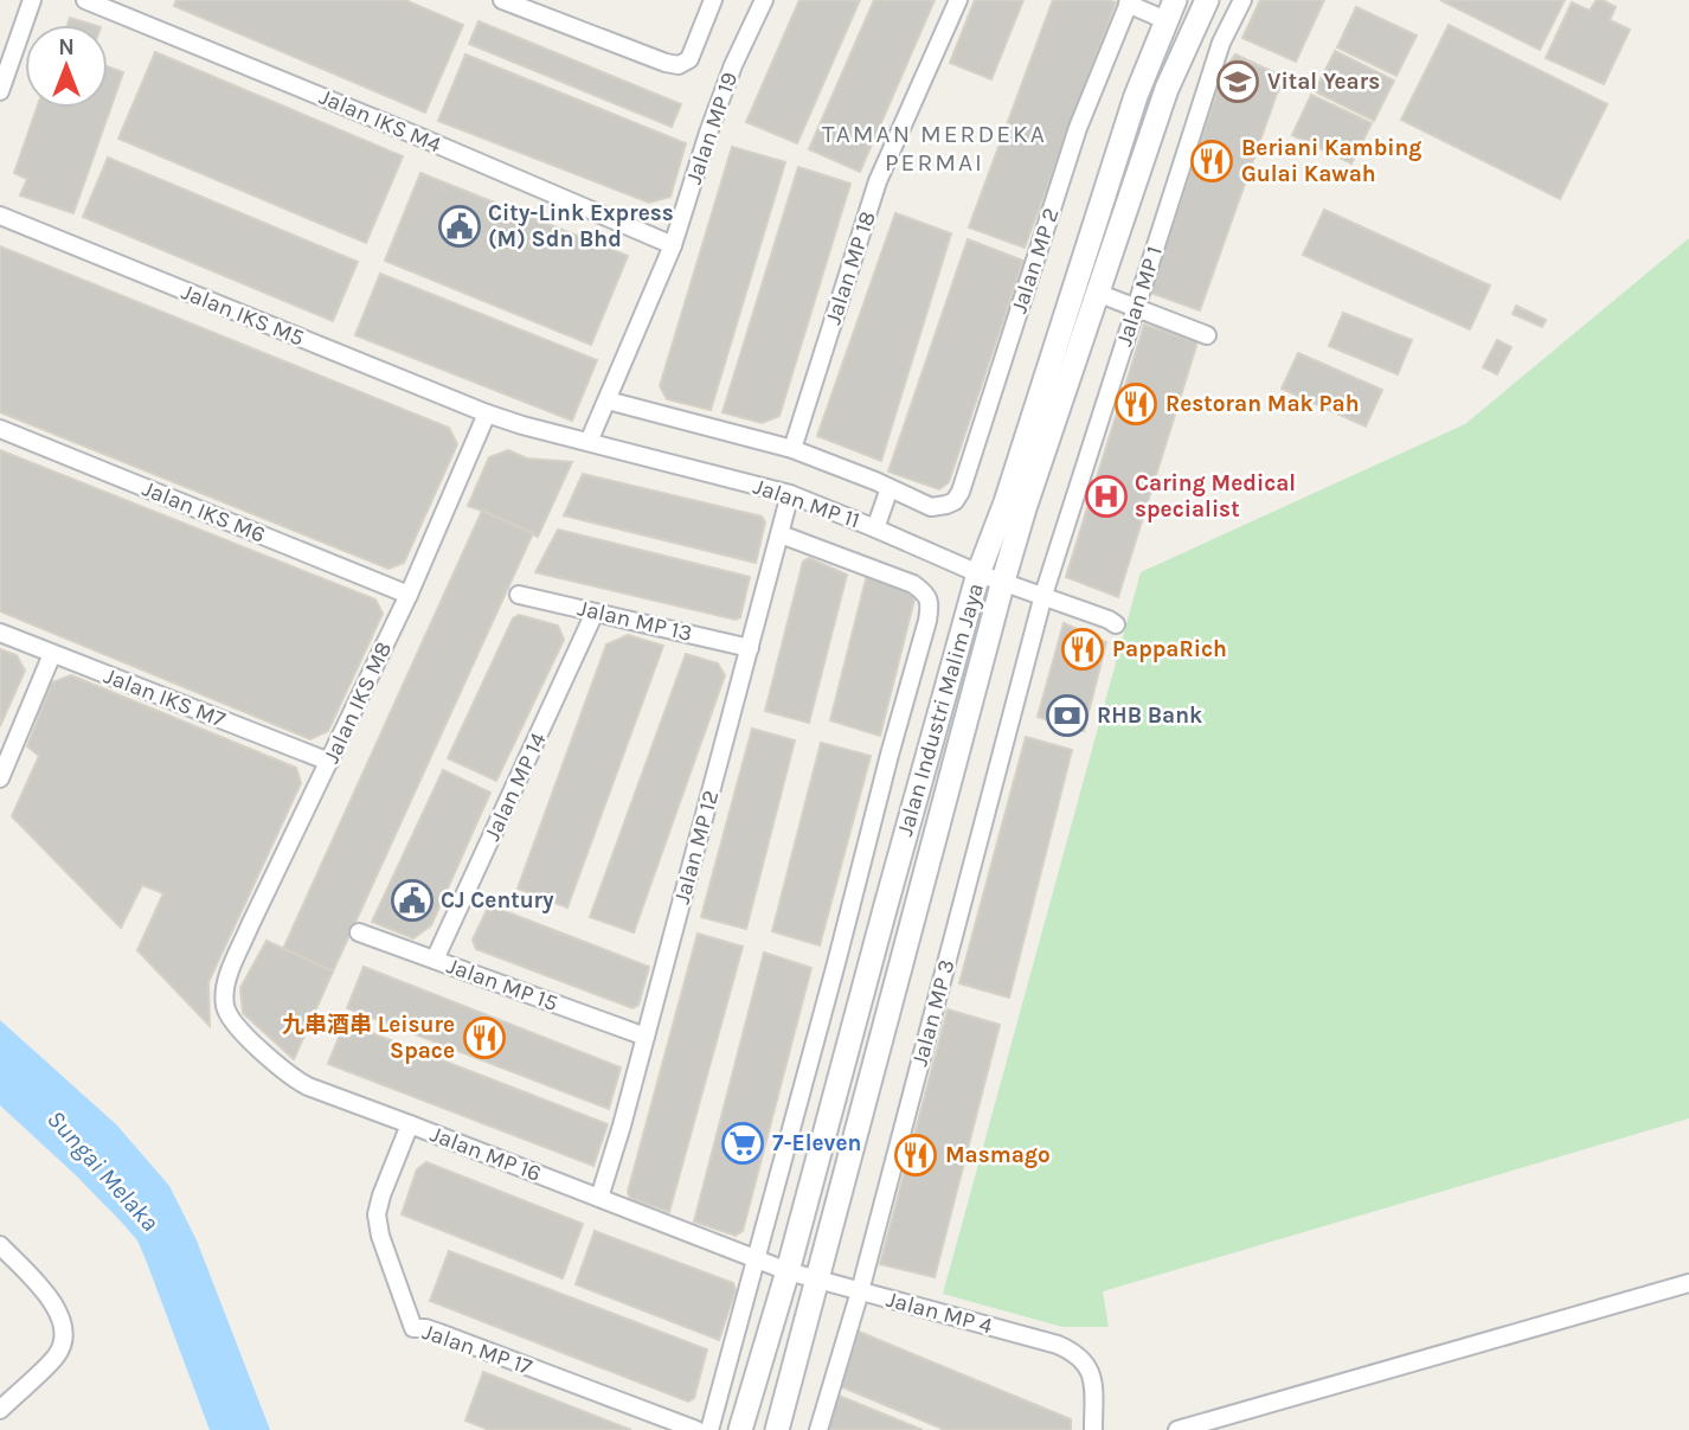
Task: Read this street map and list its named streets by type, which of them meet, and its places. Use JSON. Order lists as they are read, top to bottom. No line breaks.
{"streets":{"main road":["Jalan Industri Malim Jaya"],"street":["Jalan IKS M4","Jalan MP 19","Jalan MP 2","Jalan MP 18","Jalan MP 1","Jalan IKS M5","Jalan MP 11","Jalan IKS M6","Jalan MP 13","Jalan IKS M7","Jalan IKS M8","Jalan MP 14","Jalan MP 12","Jalan MP 15","Jalan MP 3","Jalan MP 16","Jalan MP 4","Jalan MP 17"]},"crossings":[["Jalan IKS M4","Jalan MP 19"],["Jalan MP 19","Jalan MP 11"],["Jalan MP 1","Jalan MP 11"],["Jalan MP 1","Jalan MP 3"],["Jalan IKS M5","Jalan MP 11"],["Jalan IKS M5","Jalan IKS M8"],["Jalan MP 11","Jalan IKS M8"],["Jalan MP 11","Jalan Industri Malim Jaya"],["Jalan MP 11","Jalan MP 12"],["Jalan MP 11","Jalan MP 3"],["Jalan IKS M6","Jalan IKS M8"],["Jalan MP 13","Jalan MP 14"],["Jalan MP 13","Jalan MP 12"],["Jalan IKS M7","Jalan IKS M8"],["Jalan IKS M8","Jalan MP 16"],["Jalan Industri Malim Jaya","Jalan MP 16"],["Jalan Industri Malim Jaya","Jalan MP 4"],["Jalan MP 14","Jalan MP 15"],["Jalan MP 12","Jalan MP 15"],["Jalan MP 12","Jalan MP 16"],["Jalan MP 3","Jalan MP 4"],["Jalan MP 16","Jalan MP 4"],["Jalan MP 16","Jalan MP 17"]],"districts":["TAMAN MERDEKA PERMAI"],"water":["Sungai Melaka"],"places":{"school or university":["Vital Years"],"restaurant":["Beriani Kambing Gulai Kawah","Restoran Mak Pah","PappaRich","九串酒串 Leisure Space","Masmago"],"public building":["City-Link Express (M) Sdn Bhd","CJ Century"],"hospital":["Caring Medical specialist"],"bank":["RHB Bank"],"supermarket":["7-Eleven"]},"north":"top"}
